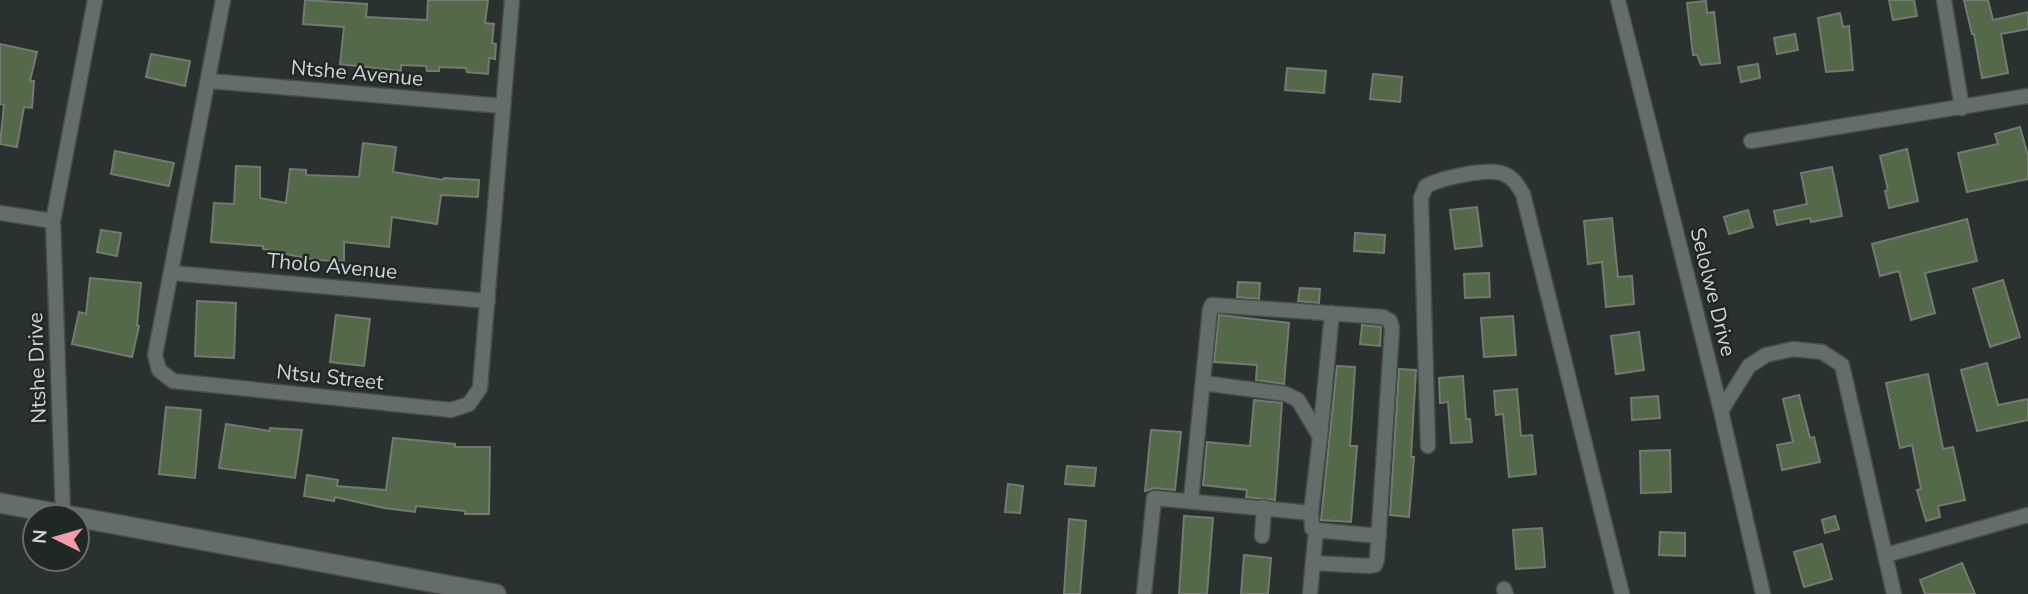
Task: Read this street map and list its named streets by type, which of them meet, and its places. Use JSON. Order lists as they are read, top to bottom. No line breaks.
{"streets":{"street":["Ntshe Avenue","Tholo Avenue","Selolwe Drive","Ntshe Drive","Ntsu Street"]},"crossings":[["Ntshe Avenue","Ntsu Street"],["Tholo Avenue","Ntsu Street"]],"north":"left"}
